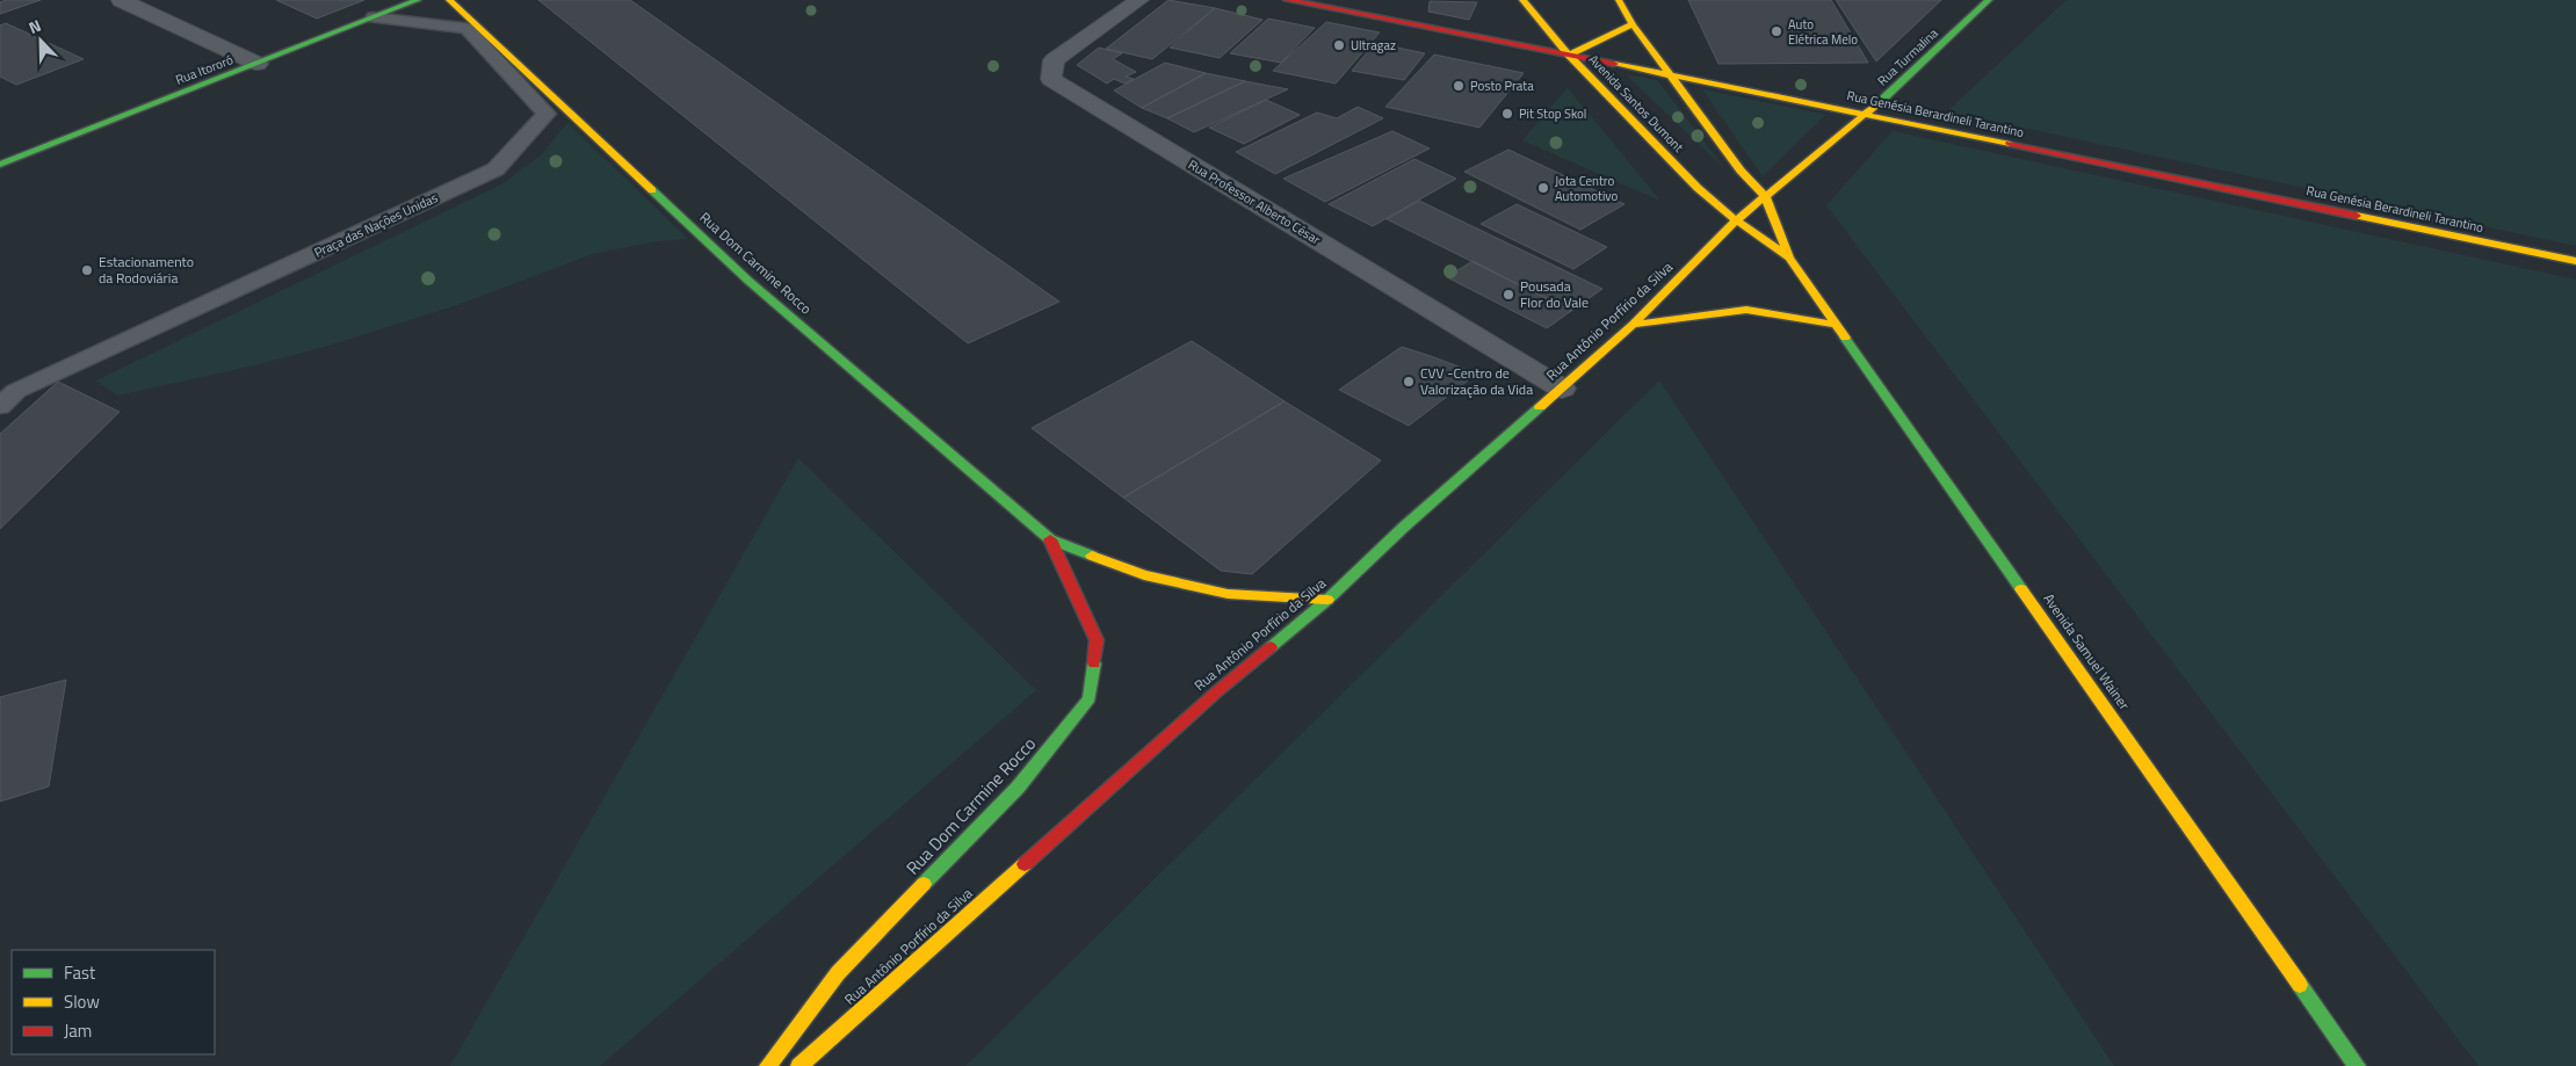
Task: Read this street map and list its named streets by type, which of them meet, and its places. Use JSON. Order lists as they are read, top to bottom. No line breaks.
{"streets":{"street":["Rua Turmalina","Rua Itororó","Avenida Santos Dumont","Rua Genésia Berardineli Tarantino","Rua Professor Alberto César","Rua Dom Carmine Rocco","Rua Antônio Porfírio da Silva","Avenida Samuel Wainer"],"lane":["Praça das Nações Unidas"]},"crossings":[["Rua Turmalina","Avenida Santos Dumont"],["Rua Turmalina","Rua Genésia Berardineli Tarantino"],["Rua Turmalina","Rua Antônio Porfírio da Silva"],["Rua Turmalina","Avenida Samuel Wainer"],["Rua Itororó","Praça das Nações Unidas"],["Avenida Santos Dumont","Rua Genésia Berardineli Tarantino"],["Avenida Santos Dumont","Rua Antônio Porfírio da Silva"],["Avenida Santos Dumont","Avenida Samuel Wainer"],["Rua Professor Alberto César","Rua Antônio Porfírio da Silva"],["Rua Dom Carmine Rocco","Rua Antônio Porfírio da Silva"],["Rua Antônio Porfírio da Silva","Avenida Samuel Wainer"]],"places":["Auto Elétrica Melo","Ultragaz","Posto Prata","Pit Stop Skol","Jota Centro Automotivo","Estacionamento da Rodoviária","Pousada Flor do Vale","CVV -Centro de Valorização da Vida"],"legend":["Fast","Slow","Jam"],"north":"top left"}
